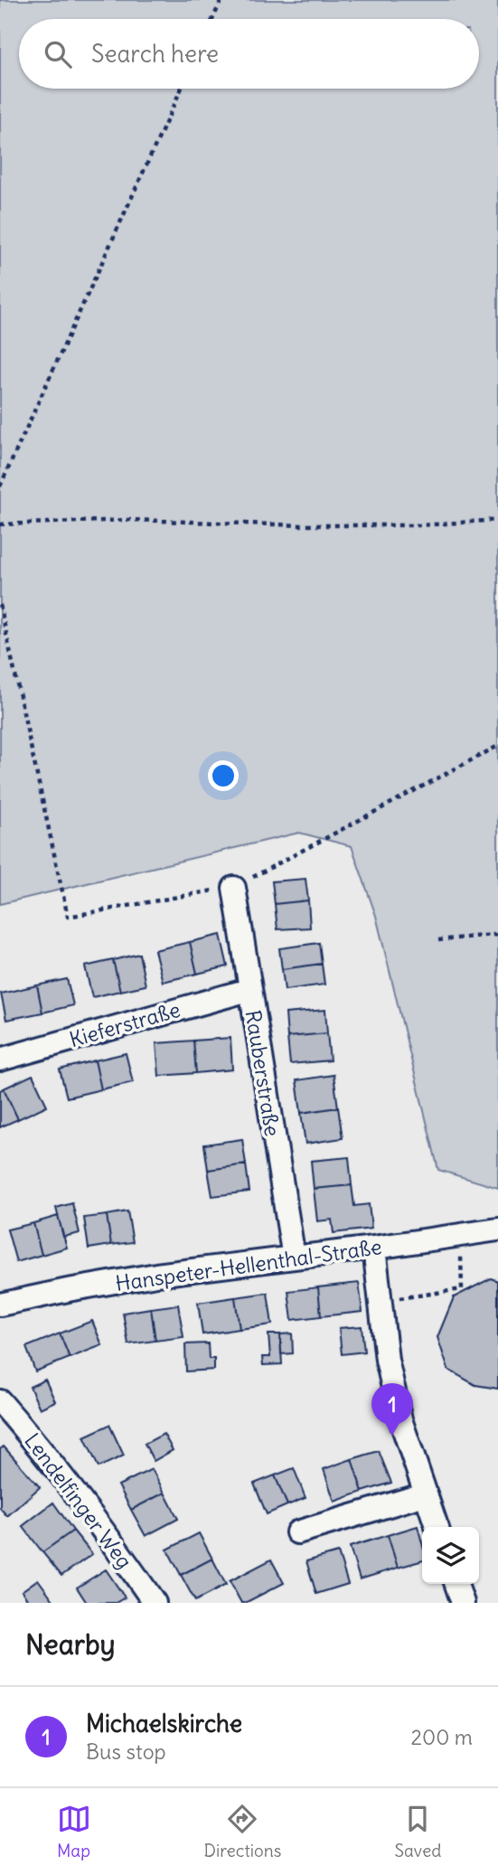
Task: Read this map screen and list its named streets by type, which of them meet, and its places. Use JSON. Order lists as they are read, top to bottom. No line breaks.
{"streets":{"street":["Kieferstraße","Rauberstraße","Hanspeter-Hellenthal-Straße","Lendelfinger Weg"]},"crossings":[["Kieferstraße","Rauberstraße"],["Rauberstraße","Hanspeter-Hellenthal-Straße"]],"page":{"search":"Search here","pins":"1","heading":"Nearby","list":[{"mark":"1","name":"Michaelskirche","note":"Bus stop","value":"200 m"}],"nav":["Map","Directions","Saved"]}}
